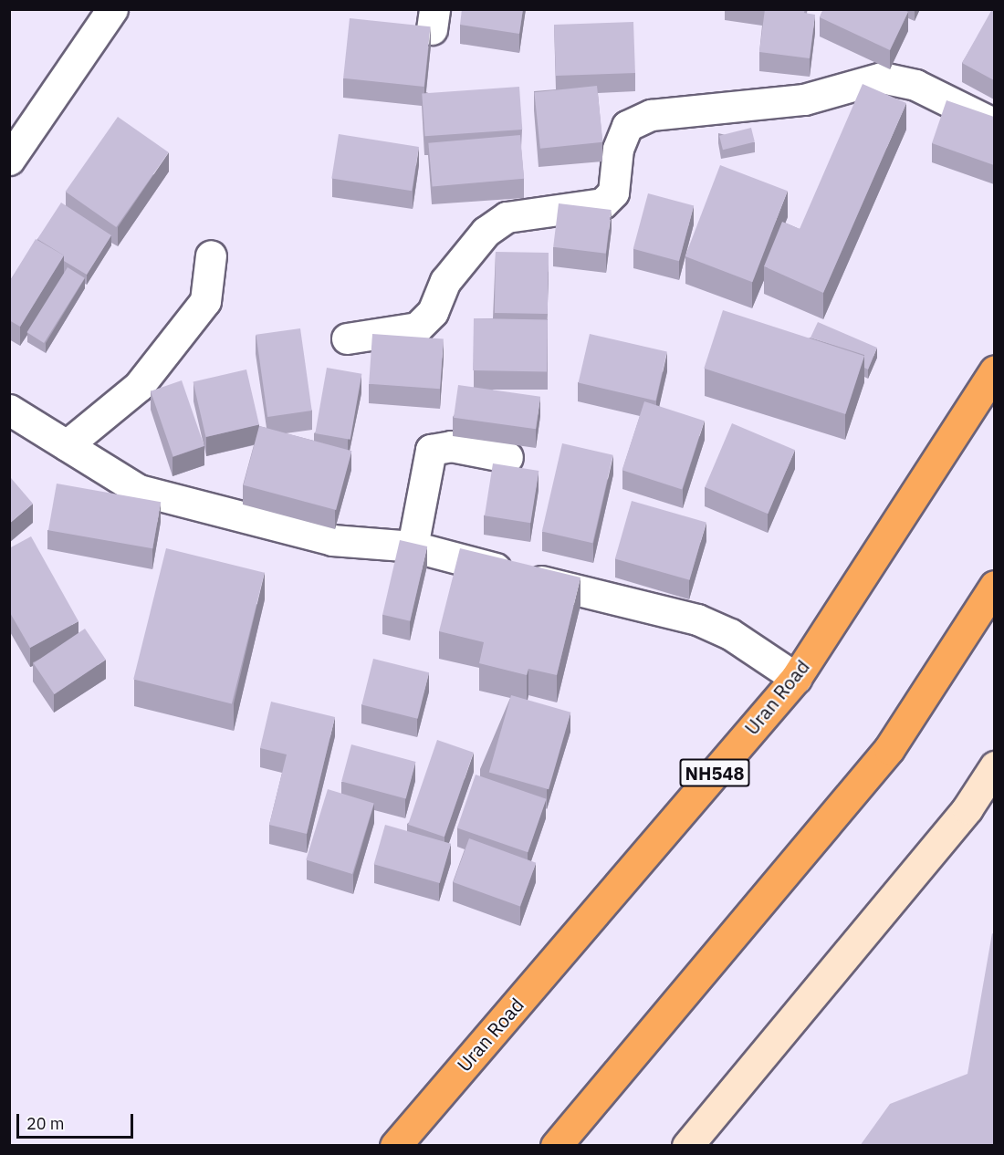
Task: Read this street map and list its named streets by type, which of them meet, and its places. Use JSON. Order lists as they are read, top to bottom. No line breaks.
{"streets":{"highway":["Uran Road","NH548"]},"scale_bar":"20 m"}
